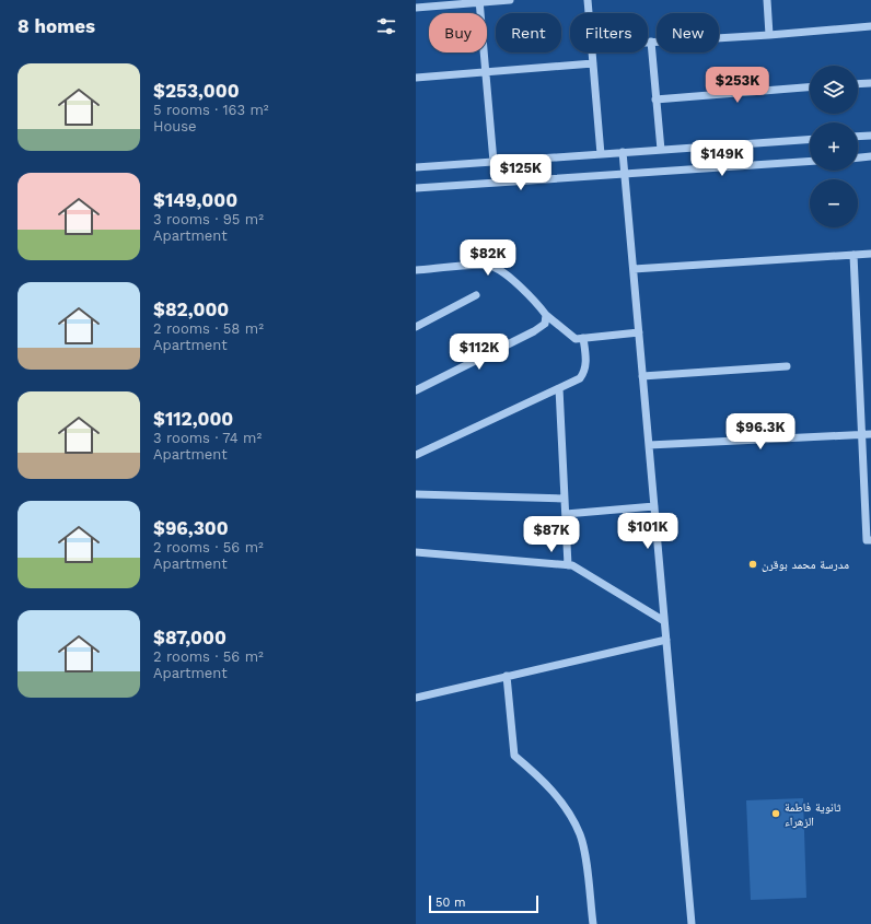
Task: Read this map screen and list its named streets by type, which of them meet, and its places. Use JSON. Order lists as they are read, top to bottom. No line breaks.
{"places":["مدرسة محمد بوقرن","ثانوية فاطمة الزهراء"],"scale_bar":"50 m","page":{"heading":"8 homes","chip":["Buy","Rent","Filters","New"],"list":[{"name":"$253,000","note":"5 rooms · 163 m² · House"},{"name":"$149,000","note":"3 rooms · 95 m² · Apartment"},{"name":"$82,000","note":"2 rooms · 58 m² · Apartment"},{"name":"$112,000","note":"3 rooms · 74 m² · Apartment"},{"name":"$96,300","note":"2 rooms · 56 m² · Apartment"},{"name":"$87,000","note":"2 rooms · 56 m² · Apartment"}],"map_buttons":["+","−"],"price":["$253K","$149K","$125K","$82K","$112K","$96.3K","$101K","$87K"],"scale":"50 m"}}
